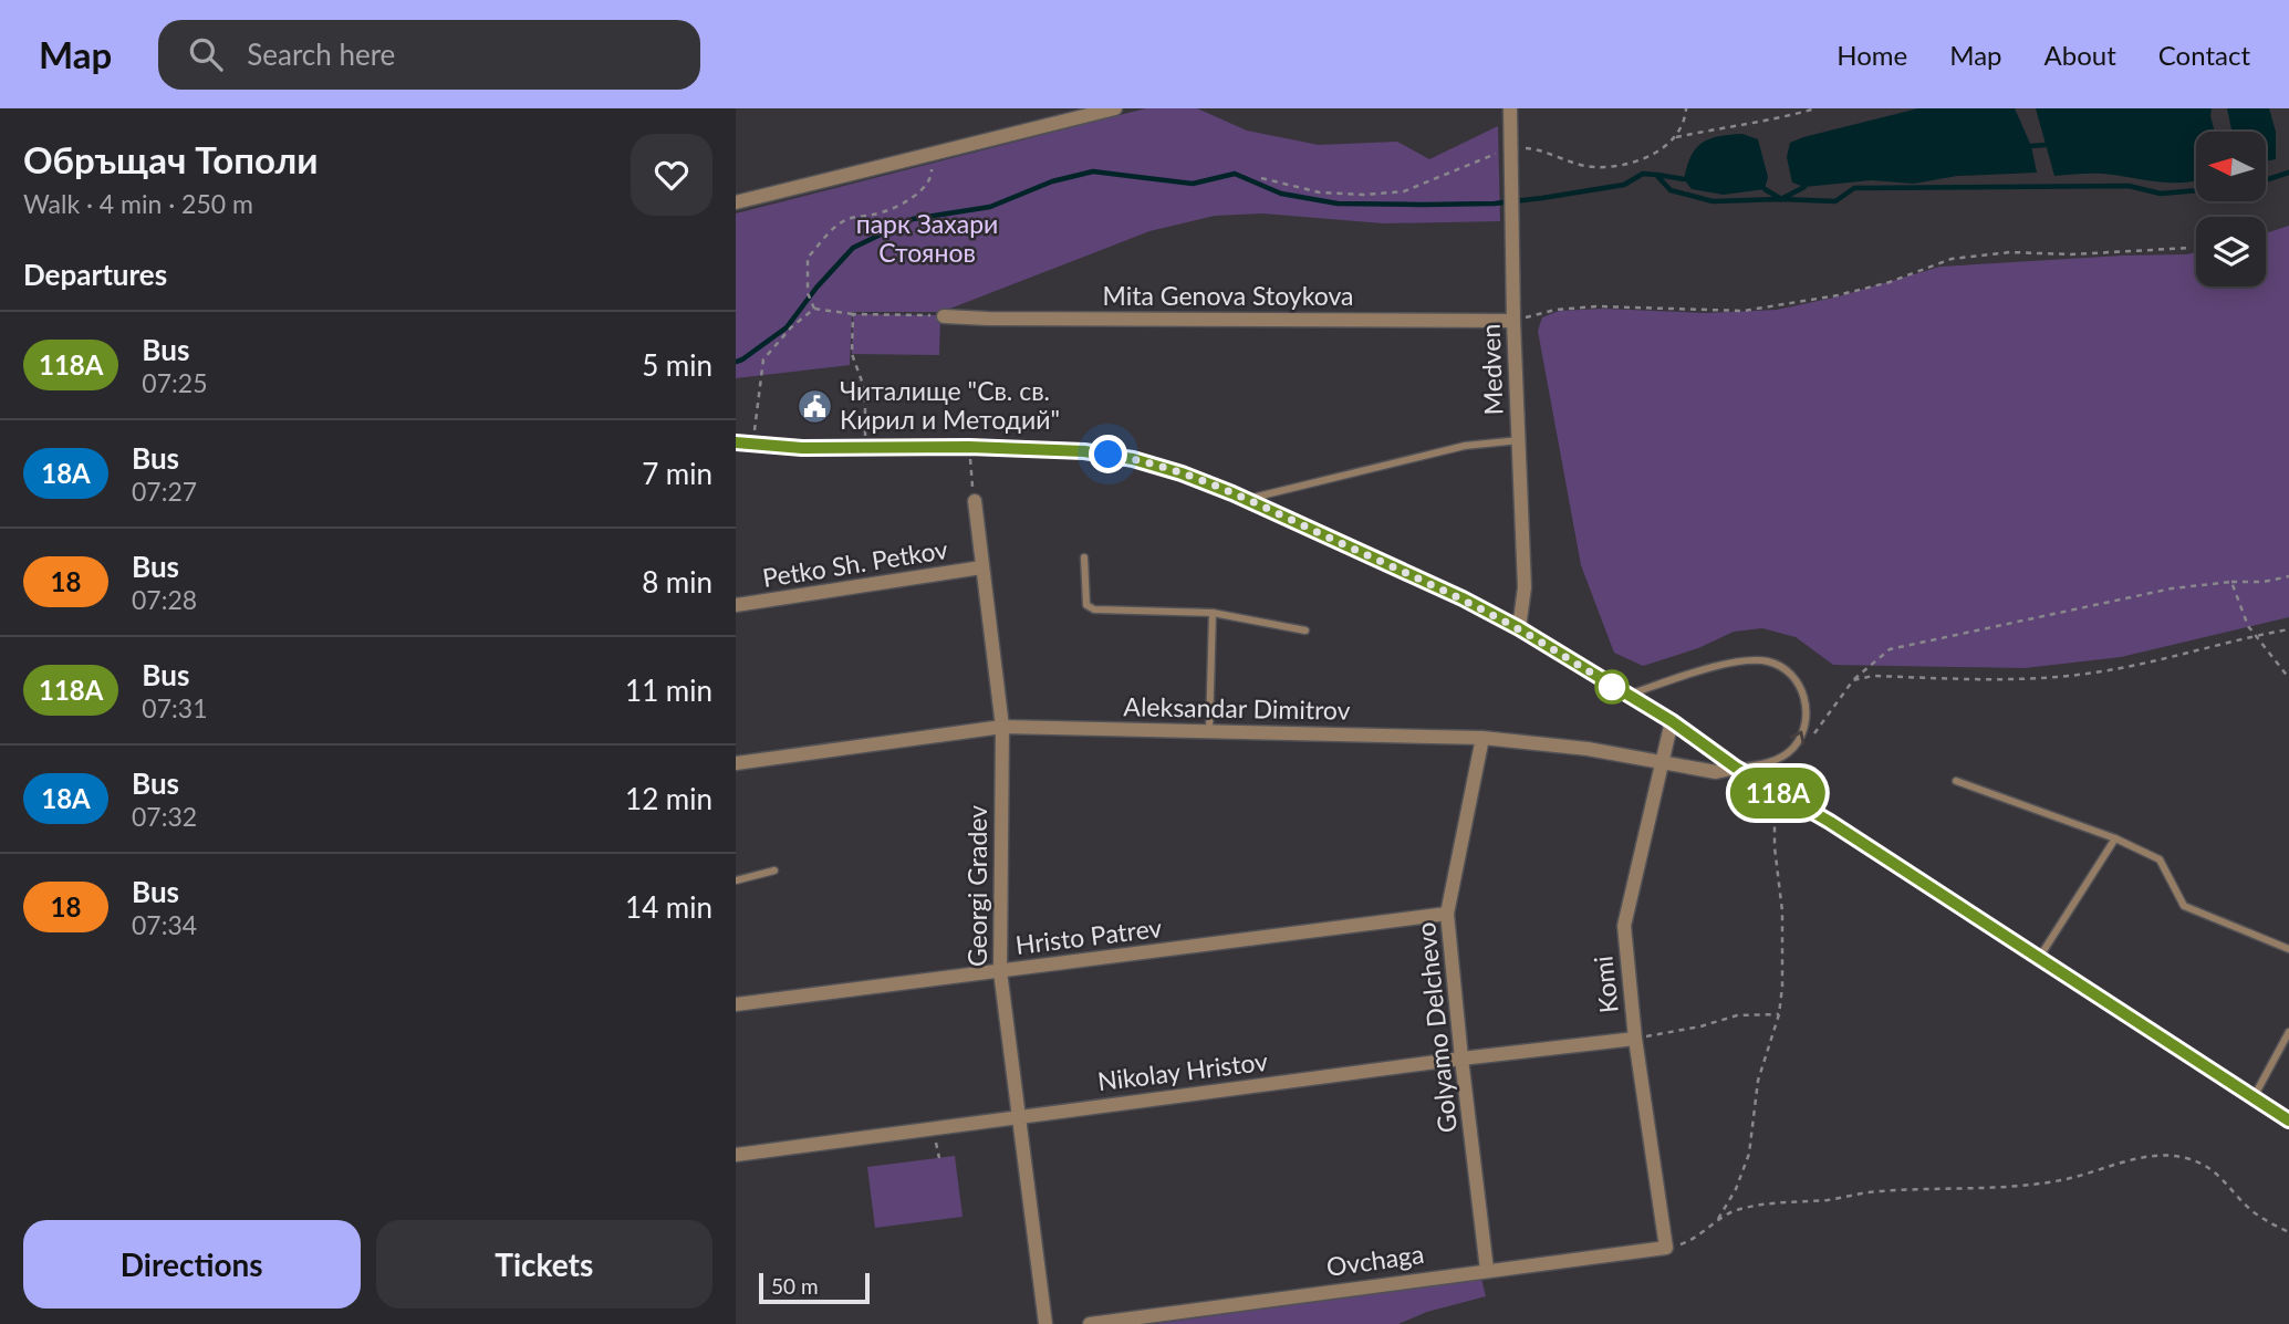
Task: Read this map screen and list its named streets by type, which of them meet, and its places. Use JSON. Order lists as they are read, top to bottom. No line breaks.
{"streets":{"street":["Mita Genova Stoykova","Medven","Petko Sh. Petkov","Aleksandar Dimitrov","Georgi Gradev","Hristo Patrev","Komi","Golyamo Delchevo","Nikolay Hristov","Ovchaga"]},"crossings":[["Mita Genova Stoykova","Medven"],["Petko Sh. Petkov","Georgi Gradev"],["Aleksandar Dimitrov","Georgi Gradev"],["Aleksandar Dimitrov","Komi"],["Aleksandar Dimitrov","Golyamo Delchevo"],["Georgi Gradev","Hristo Patrev"],["Georgi Gradev","Nikolay Hristov"],["Hristo Patrev","Golyamo Delchevo"],["Komi","Nikolay Hristov"],["Komi","Ovchaga"],["Golyamo Delchevo","Nikolay Hristov"],["Golyamo Delchevo","Ovchaga"]],"parks":["парк Захари Стоянов"],"places":{"public building":["Читалище \"Св. св. Кирил и Методий\""]},"lines":["bus line 118А"],"scale_bar":"50 m","north":"left","page":{"header":"Map","search":"Search here","nav":["Home","Map","About","Contact"],"heading":[["Обръщач Тополи","Walk · 4 min · 250 m"],"Departures"],"on_map":"118А","list":[{"mark":"118А","name":"Bus","note":"07:25","value":"5 min"},{"mark":"18А","name":"Bus","note":"07:27","value":"7 min"},{"mark":"18","name":"Bus","note":"07:28","value":"8 min"},{"mark":"118А","name":"Bus","note":"07:31","value":"11 min"},{"mark":"18А","name":"Bus","note":"07:32","value":"12 min"},{"mark":"18","name":"Bus","note":"07:34","value":"14 min"}],"buttons":["Directions","Tickets"],"scale":"50 m"}}
